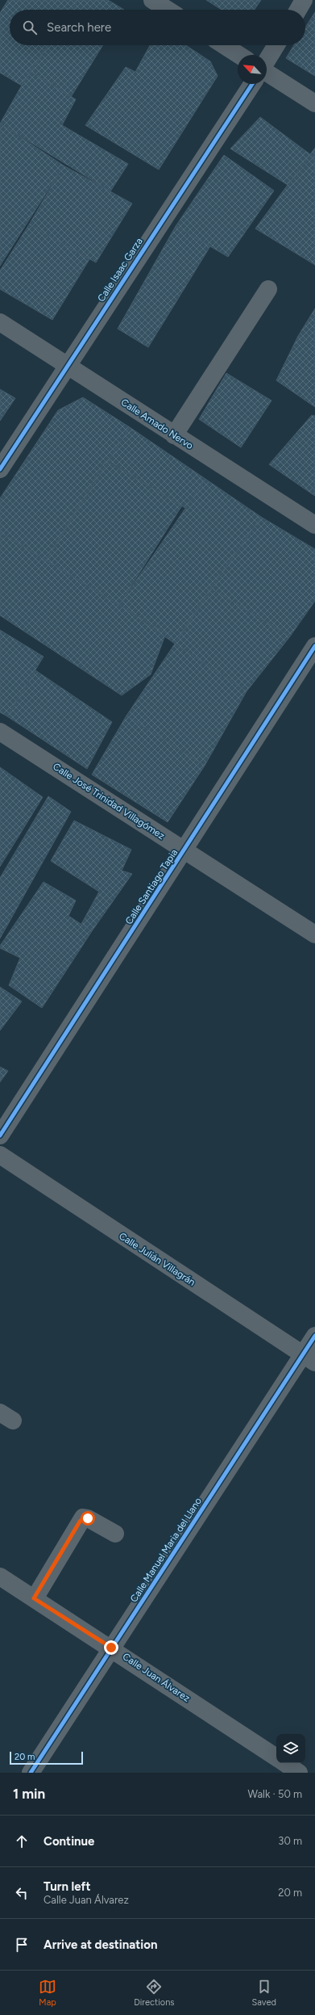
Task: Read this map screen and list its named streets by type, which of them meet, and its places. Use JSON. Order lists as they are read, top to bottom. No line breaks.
{"streets":{"street":["Calle Isaac Garza","Calle Amado Nervo","Calle José Trinidad Villagómez","Calle Santiago Tapia","Calle Julián Villagrán","Calle Manuel Maria del Llano","Calle Juan Álvarez"]},"crossings":[["Calle Isaac Garza","Calle Amado Nervo"],["Calle José Trinidad Villagómez","Calle Santiago Tapia"],["Calle Julián Villagrán","Calle Manuel Maria del Llano"],["Calle Manuel Maria del Llano","Calle Juan Álvarez"]],"scale_bar":"20 m","north":"top left","page":{"search":"Search here","scale":"20 m","heading":["1 min","Walk · 50 m"],"list":[["Continue","30 m"],["Turn left","Calle Juan Álvarez","20 m"],"Arrive at destination"],"nav":["Map","Directions","Saved"]}}
